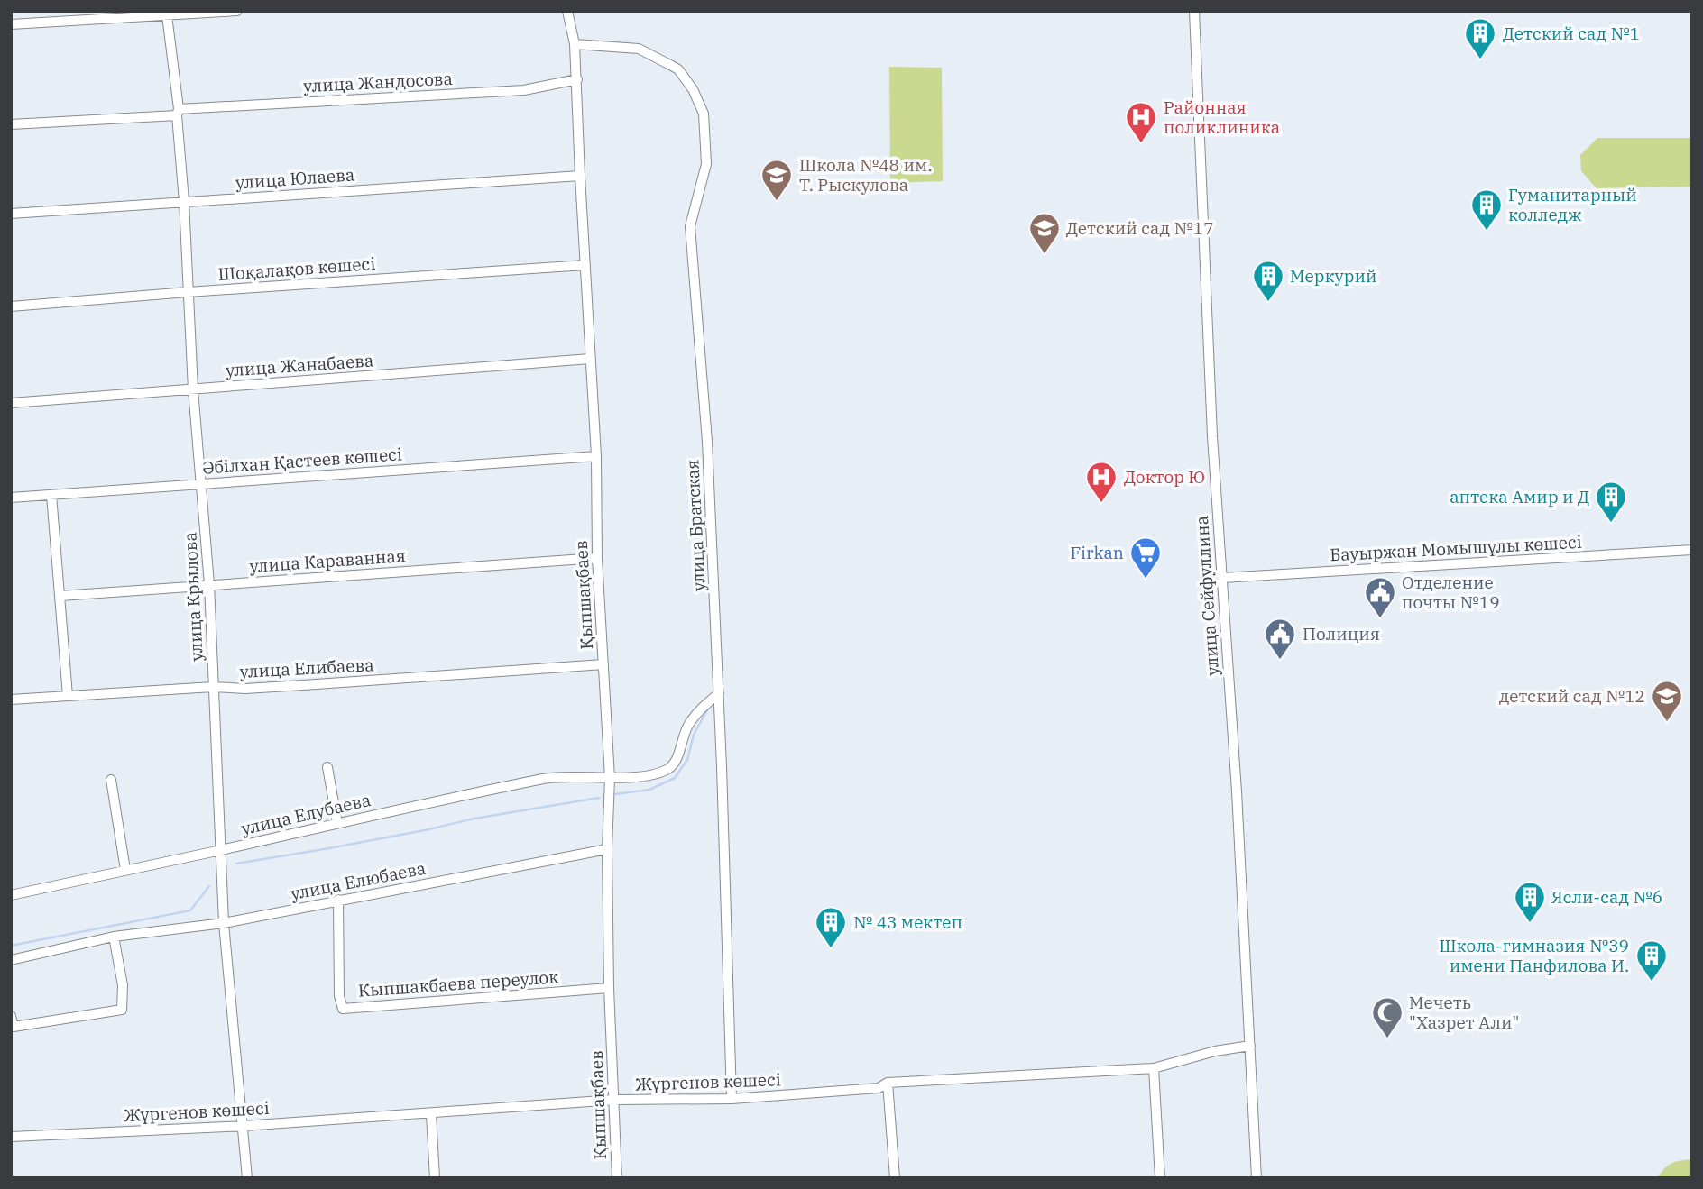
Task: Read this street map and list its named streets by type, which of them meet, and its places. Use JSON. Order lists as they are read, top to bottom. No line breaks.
{"streets":{"street":["улица Жандосова","улица Юлаева","Шоқалақов көшесі","улица Жанабаева","Әбілхан Қастеев көшесі","улица Братская","Бауыржан Момышұлы көшесі","улица Караванная","Қыпшақбаев","улица Сейфуллина","улица Крылова","улица Елибаева","улица Елубаева","улица Елюбаева","Кыпшакбаева переулок","Жүргенов көшесі"]},"crossings":[["улица Жандосова","Қыпшақбаев"],["улица Жандосова","улица Крылова"],["улица Юлаева","Қыпшақбаев"],["улица Юлаева","улица Крылова"],["Шоқалақов көшесі","Қыпшақбаев"],["Шоқалақов көшесі","улица Крылова"],["улица Жанабаева","Қыпшақбаев"],["улица Жанабаева","улица Крылова"],["Әбілхан Қастеев көшесі","Қыпшақбаев"],["Әбілхан Қастеев көшесі","улица Крылова"],["улица Братская","Қыпшақбаев"],["улица Братская","улица Елубаева"],["улица Братская","Жүргенов көшесі"],["Бауыржан Момышұлы көшесі","улица Сейфуллина"],["улица Караванная","Қыпшақбаев"],["улица Караванная","улица Крылова"],["Қыпшақбаев","улица Елибаева"],["Қыпшақбаев","улица Елубаева"],["Қыпшақбаев","улица Елюбаева"],["Қыпшақбаев","Кыпшакбаева переулок"],["Қыпшақбаев","Жүргенов көшесі"],["улица Сейфуллина","Жүргенов көшесі"],["улица Крылова","улица Елибаева"],["улица Крылова","улица Елубаева"],["улица Крылова","улица Елюбаева"],["улица Крылова","Жүргенов көшесі"],["улица Елюбаева","Кыпшакбаева переулок"]],"places":{"building":["Детский сад №1","Гуманитарный колледж","Меркурий","аптека Амир и Д","Ясли-сад №6","№ 43 мектеп","Школа-гимназия №39 имени Панфилова И."],"hospital":["Районная поликлиника","Доктор Ю"],"school or university":["Школа №48 им. Т. Рыскулова","Детский сад №17","детский сад №12"],"supermarket":["Firkan"],"public building":["Отделение почты №19","Полиция"],"mosque":["Мечеть \"Хазрет Али\""]}}
